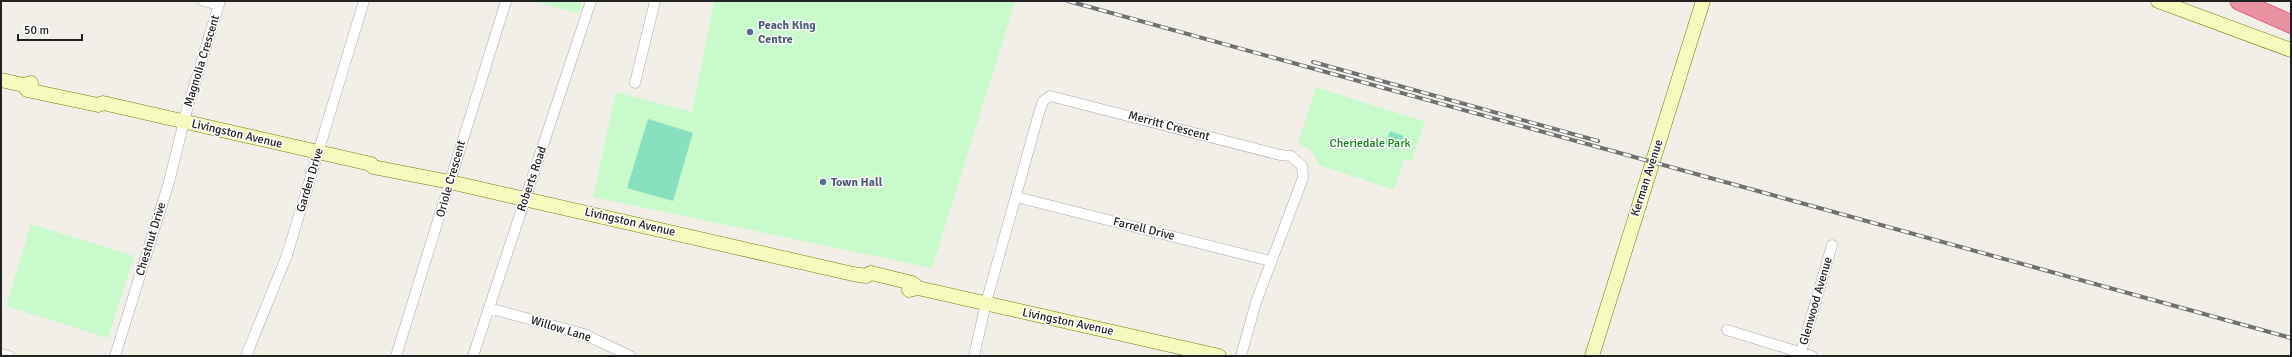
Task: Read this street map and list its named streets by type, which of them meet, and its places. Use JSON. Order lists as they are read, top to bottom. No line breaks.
{"streets":{"main road":["Livingston Avenue","Kerman Avenue"],"street":["Magnolia Crescent","Merritt Crescent","Oriole Crescent","Roberts Road","Garden Drive","Farrell Drive","Chestnut Drive","Glenwood Avenue","Willow Lane"]},"crossings":[["Magnolia Crescent","Livingston Avenue"],["Magnolia Crescent","Chestnut Drive"],["Merritt Crescent","Livingston Avenue"],["Merritt Crescent","Farrell Drive"],["Livingston Avenue","Oriole Crescent"],["Livingston Avenue","Roberts Road"],["Livingston Avenue","Garden Drive"],["Livingston Avenue","Chestnut Drive"],["Roberts Road","Willow Lane"]],"parks":["Cheriedale Park"],"places":["Peach King Centre","Town Hall"],"scale_bar":"50 m"}
